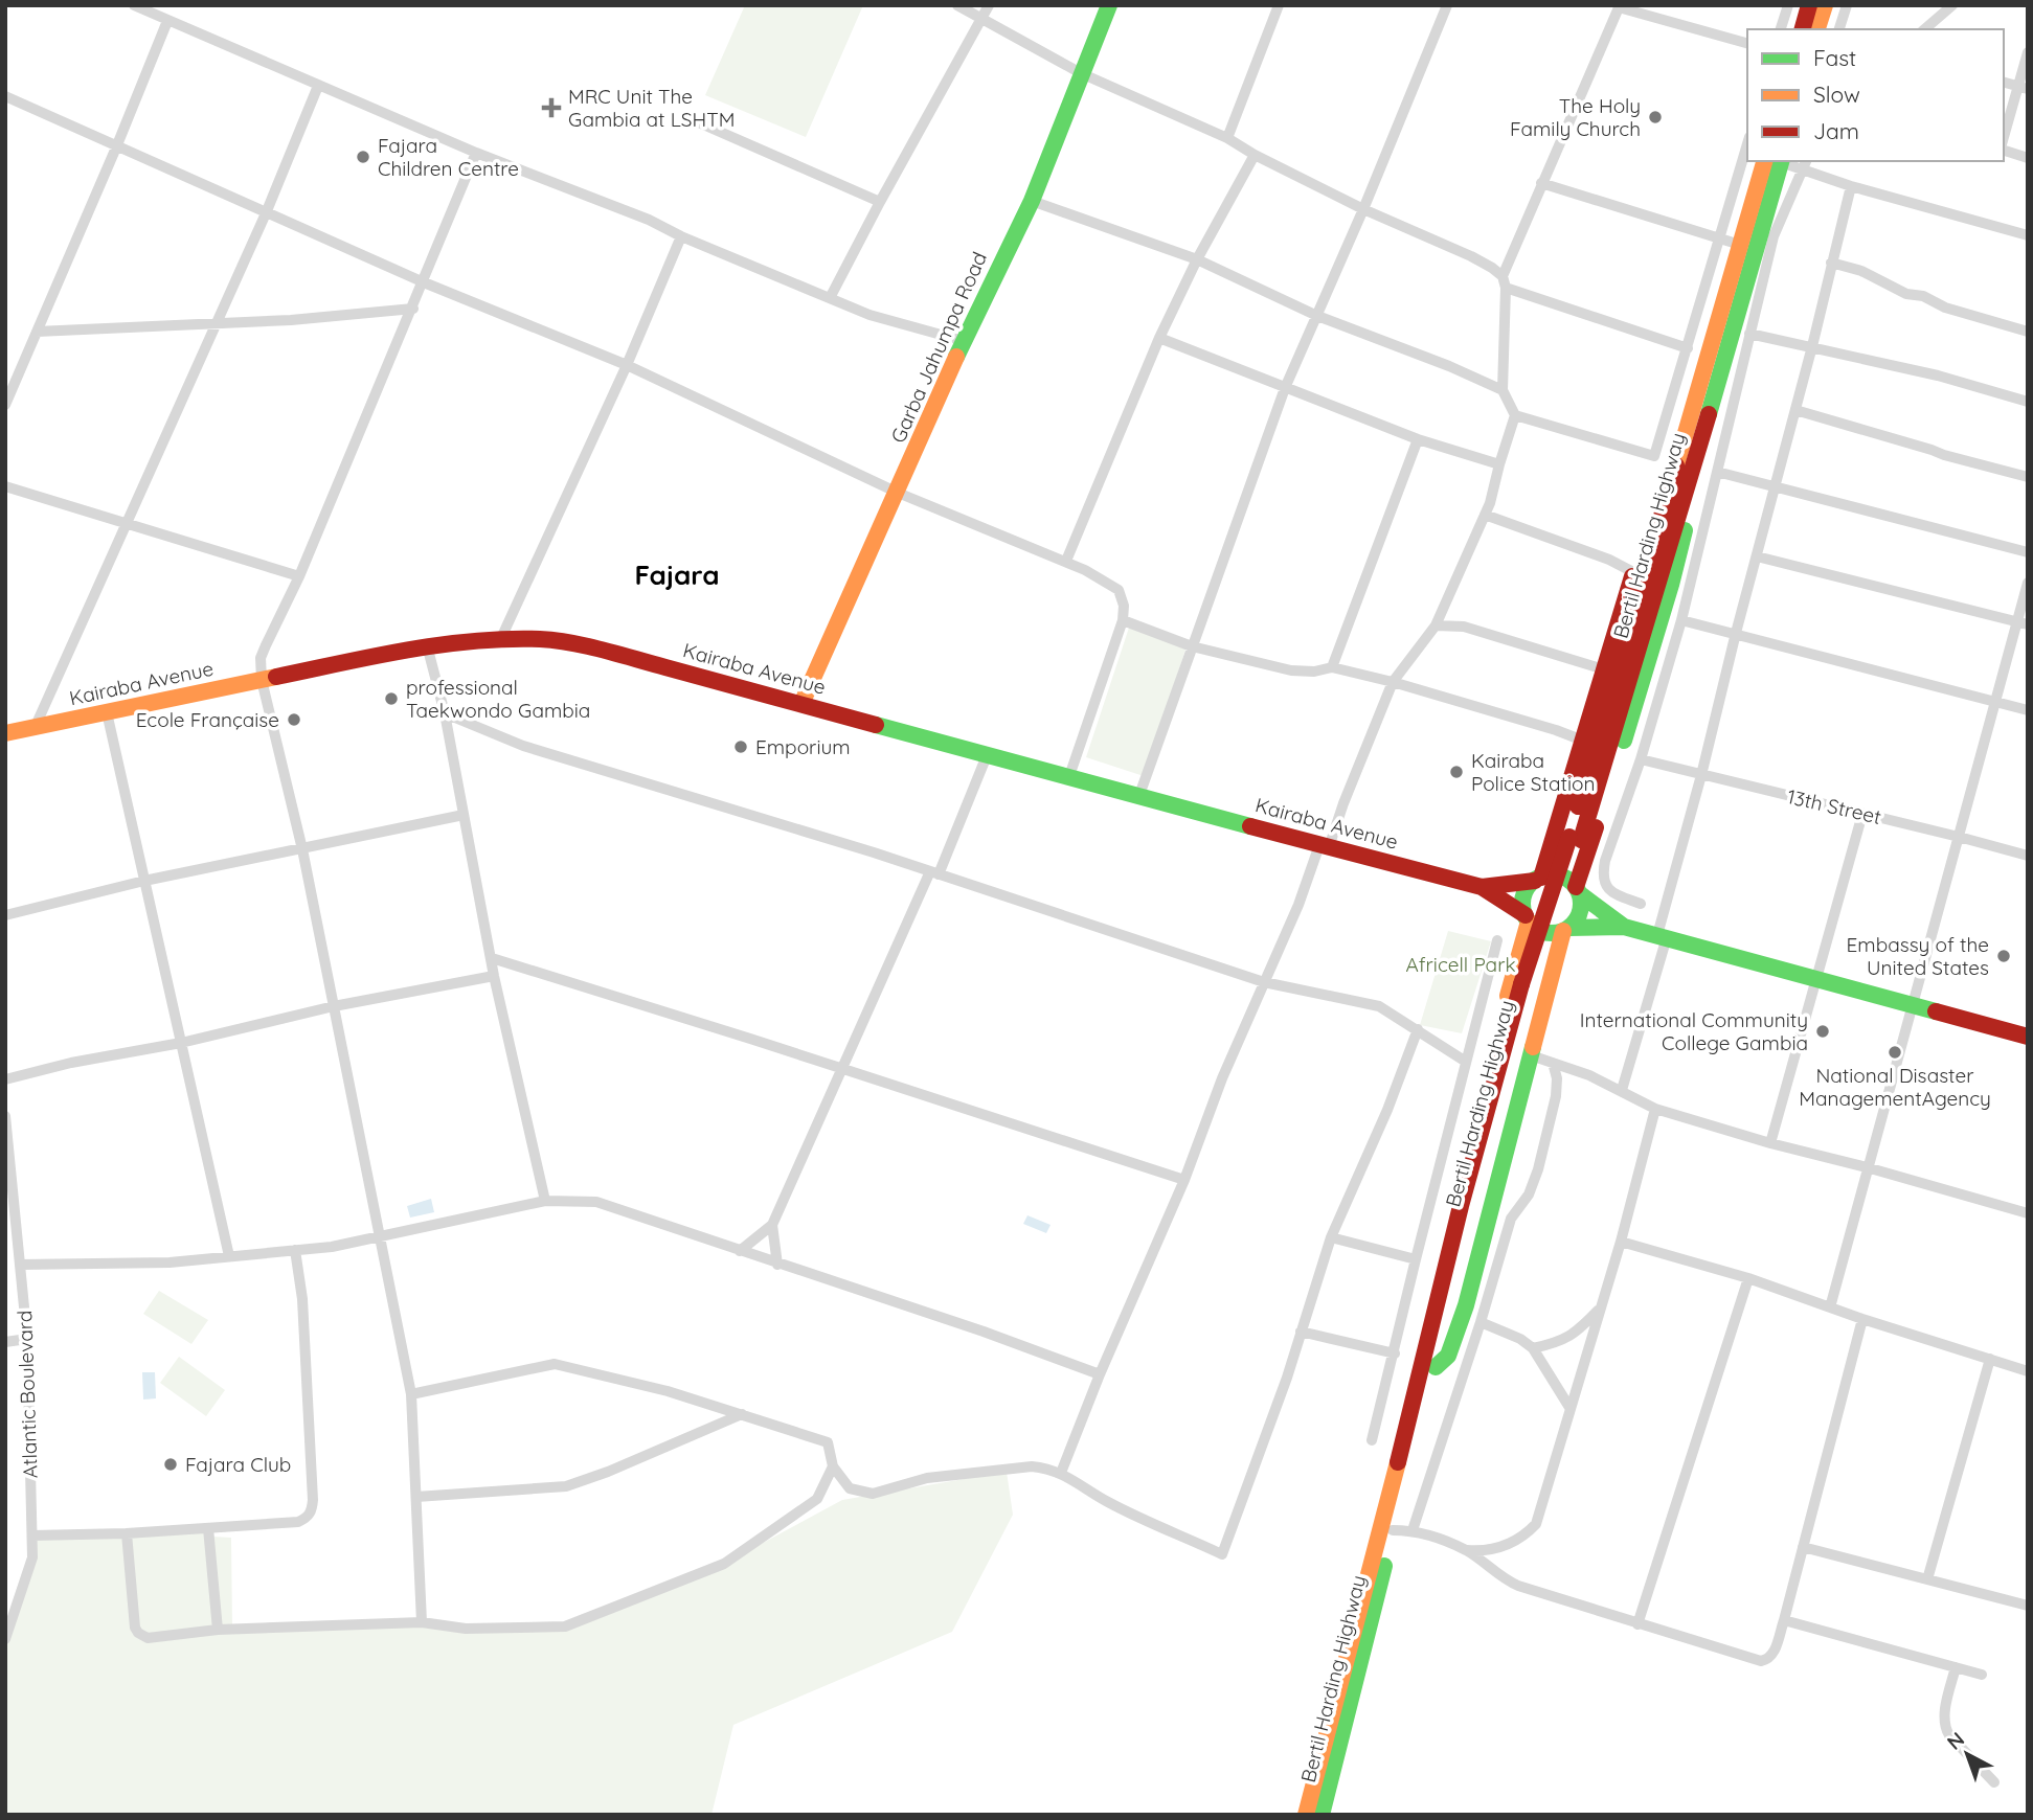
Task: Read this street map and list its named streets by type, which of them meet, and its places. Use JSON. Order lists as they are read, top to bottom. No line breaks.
{"streets":{"main road":["Garba Jahumpa Road","Bertil Harding Highway","Kairaba Avenue"],"street":["13th Street","Atlantic Boulevard"]},"crossings":[["Garba Jahumpa Road","Kairaba Avenue"]],"districts":["Fajara"],"parks":["Africell Park"],"places":{"health":["MRC Unit The Gambia at LSHTM"],"other":["The Holy Family Church","Fajara Children Centre","professional Taekwondo Gambia","Ecole Française","Emporium","Kairaba Police Station","Embassy of the United States","International Community College Gambia","National Disaster ManagementAgency","Fajara Club"]},"legend":["Fast","Slow","Jam"],"north":"top left"}
